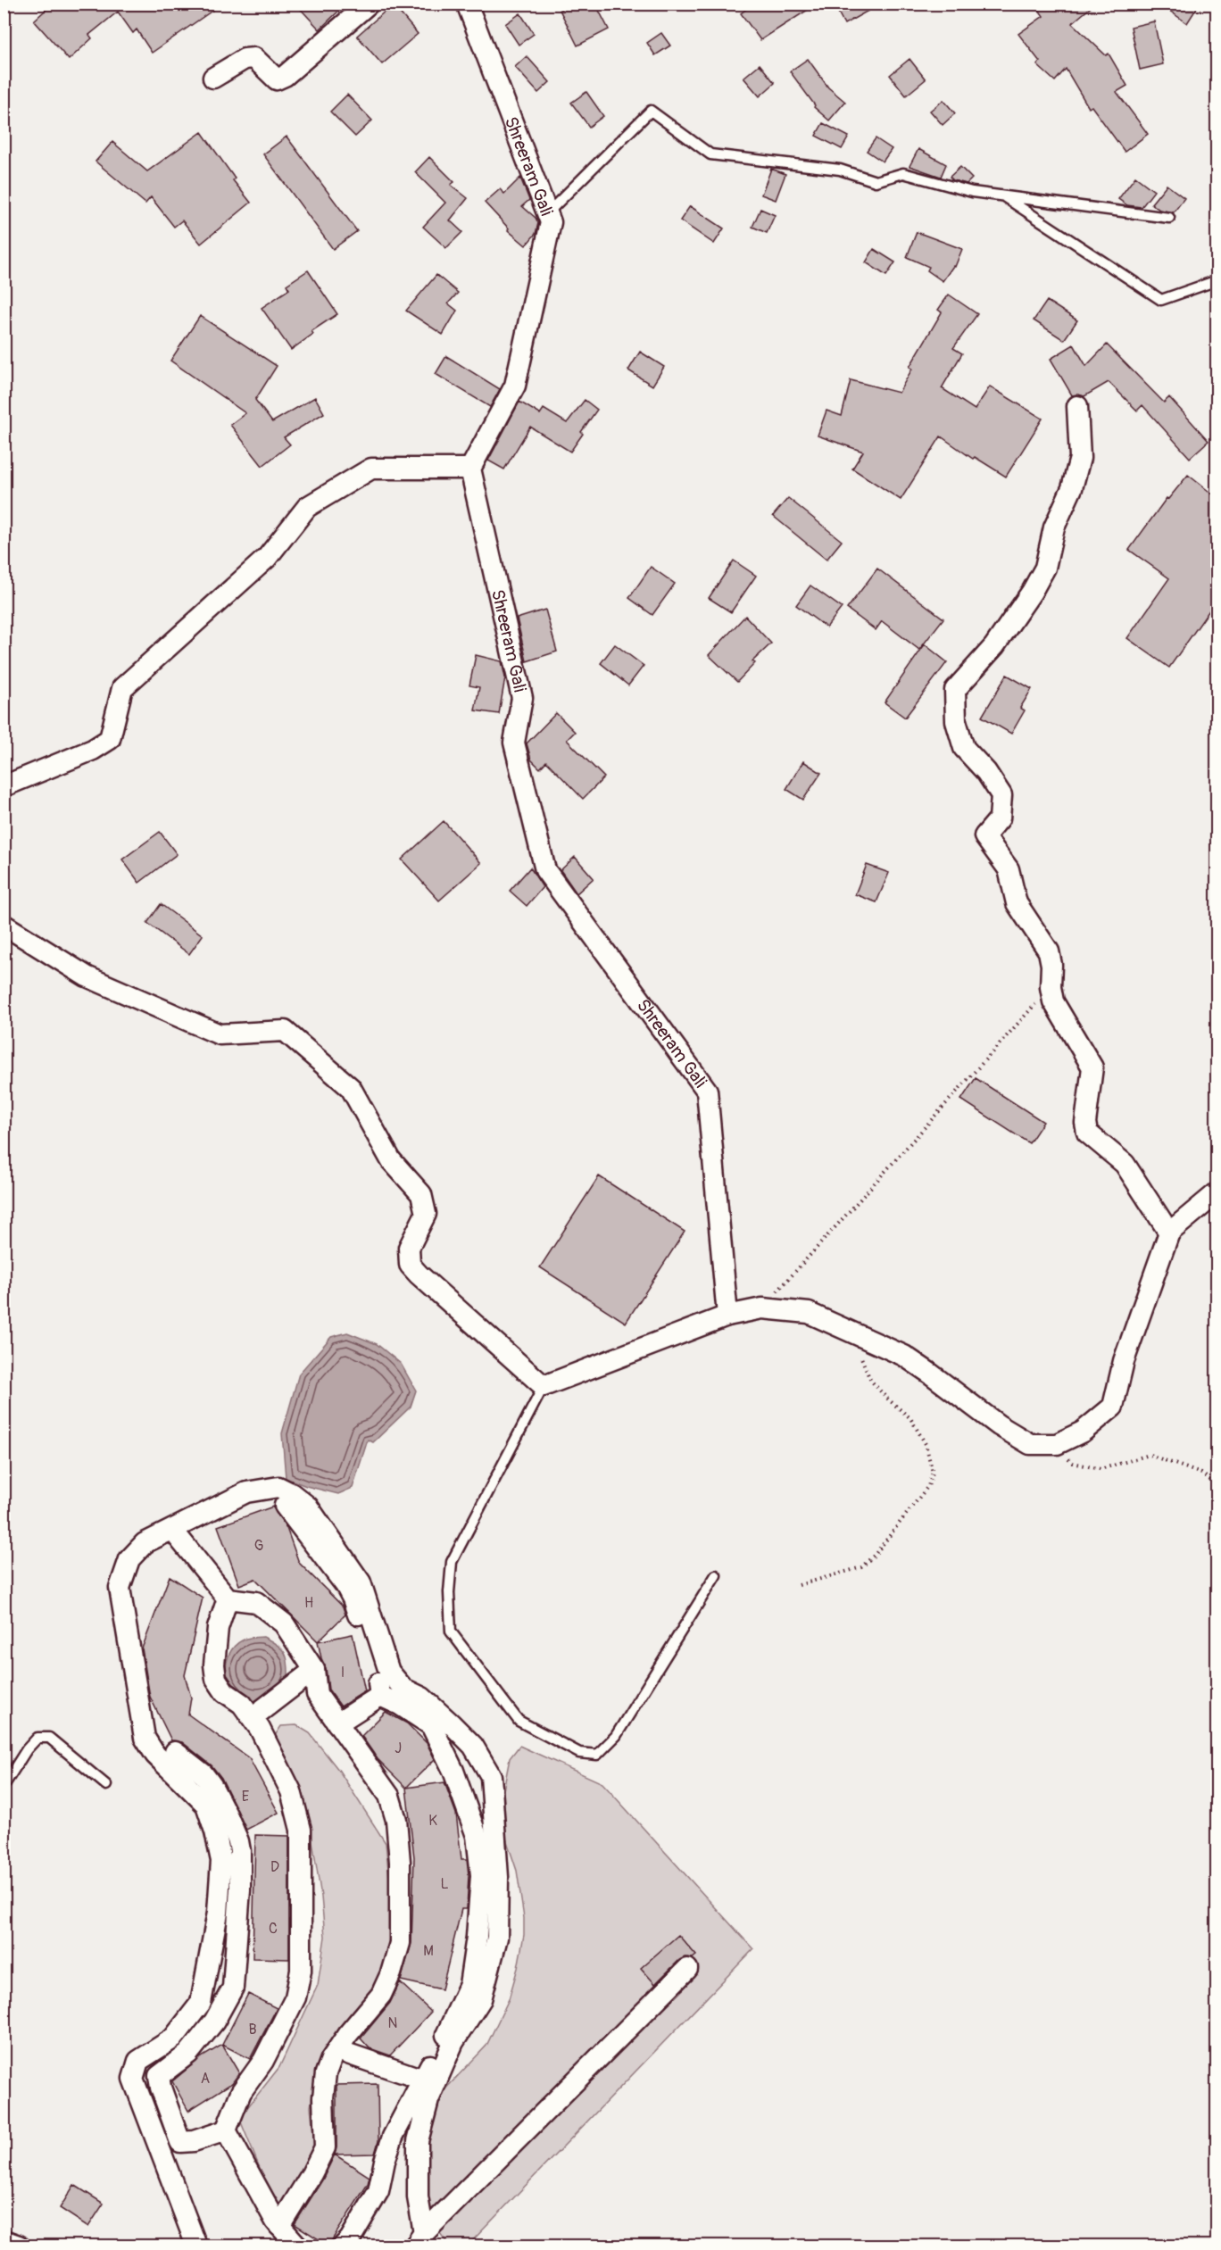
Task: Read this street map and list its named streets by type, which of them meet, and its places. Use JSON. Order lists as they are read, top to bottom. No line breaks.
{"streets":{"street":["Shreeram Gali"]},"house_numbers":["G","H","I","J","E","K","D","L","C","M","N","B","A"]}
